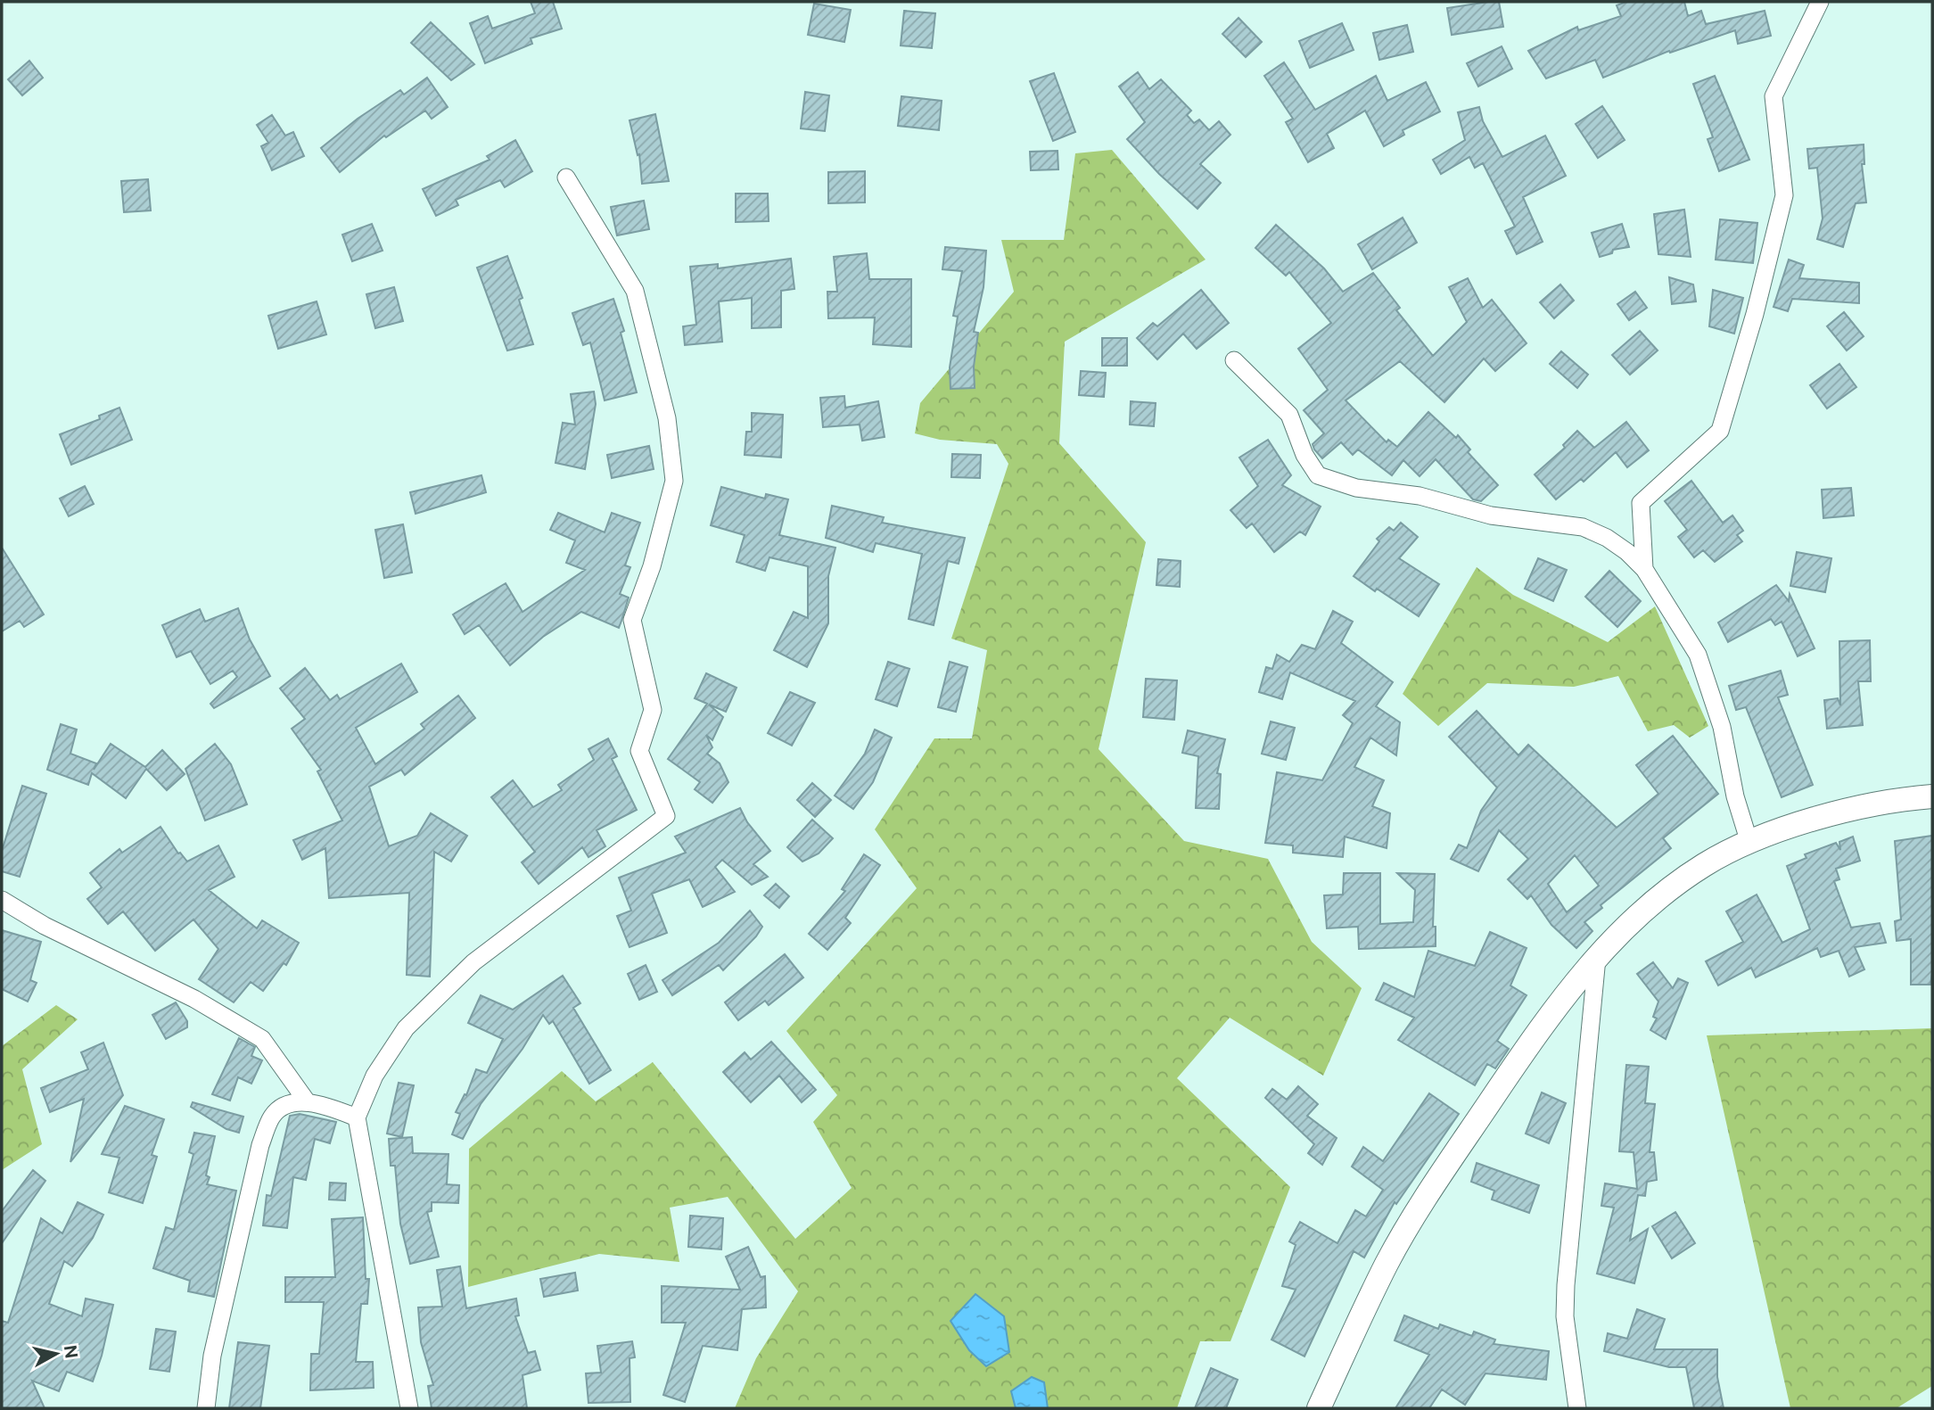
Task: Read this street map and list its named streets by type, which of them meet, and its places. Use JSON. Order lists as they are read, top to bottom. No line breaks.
{"north":"right"}
